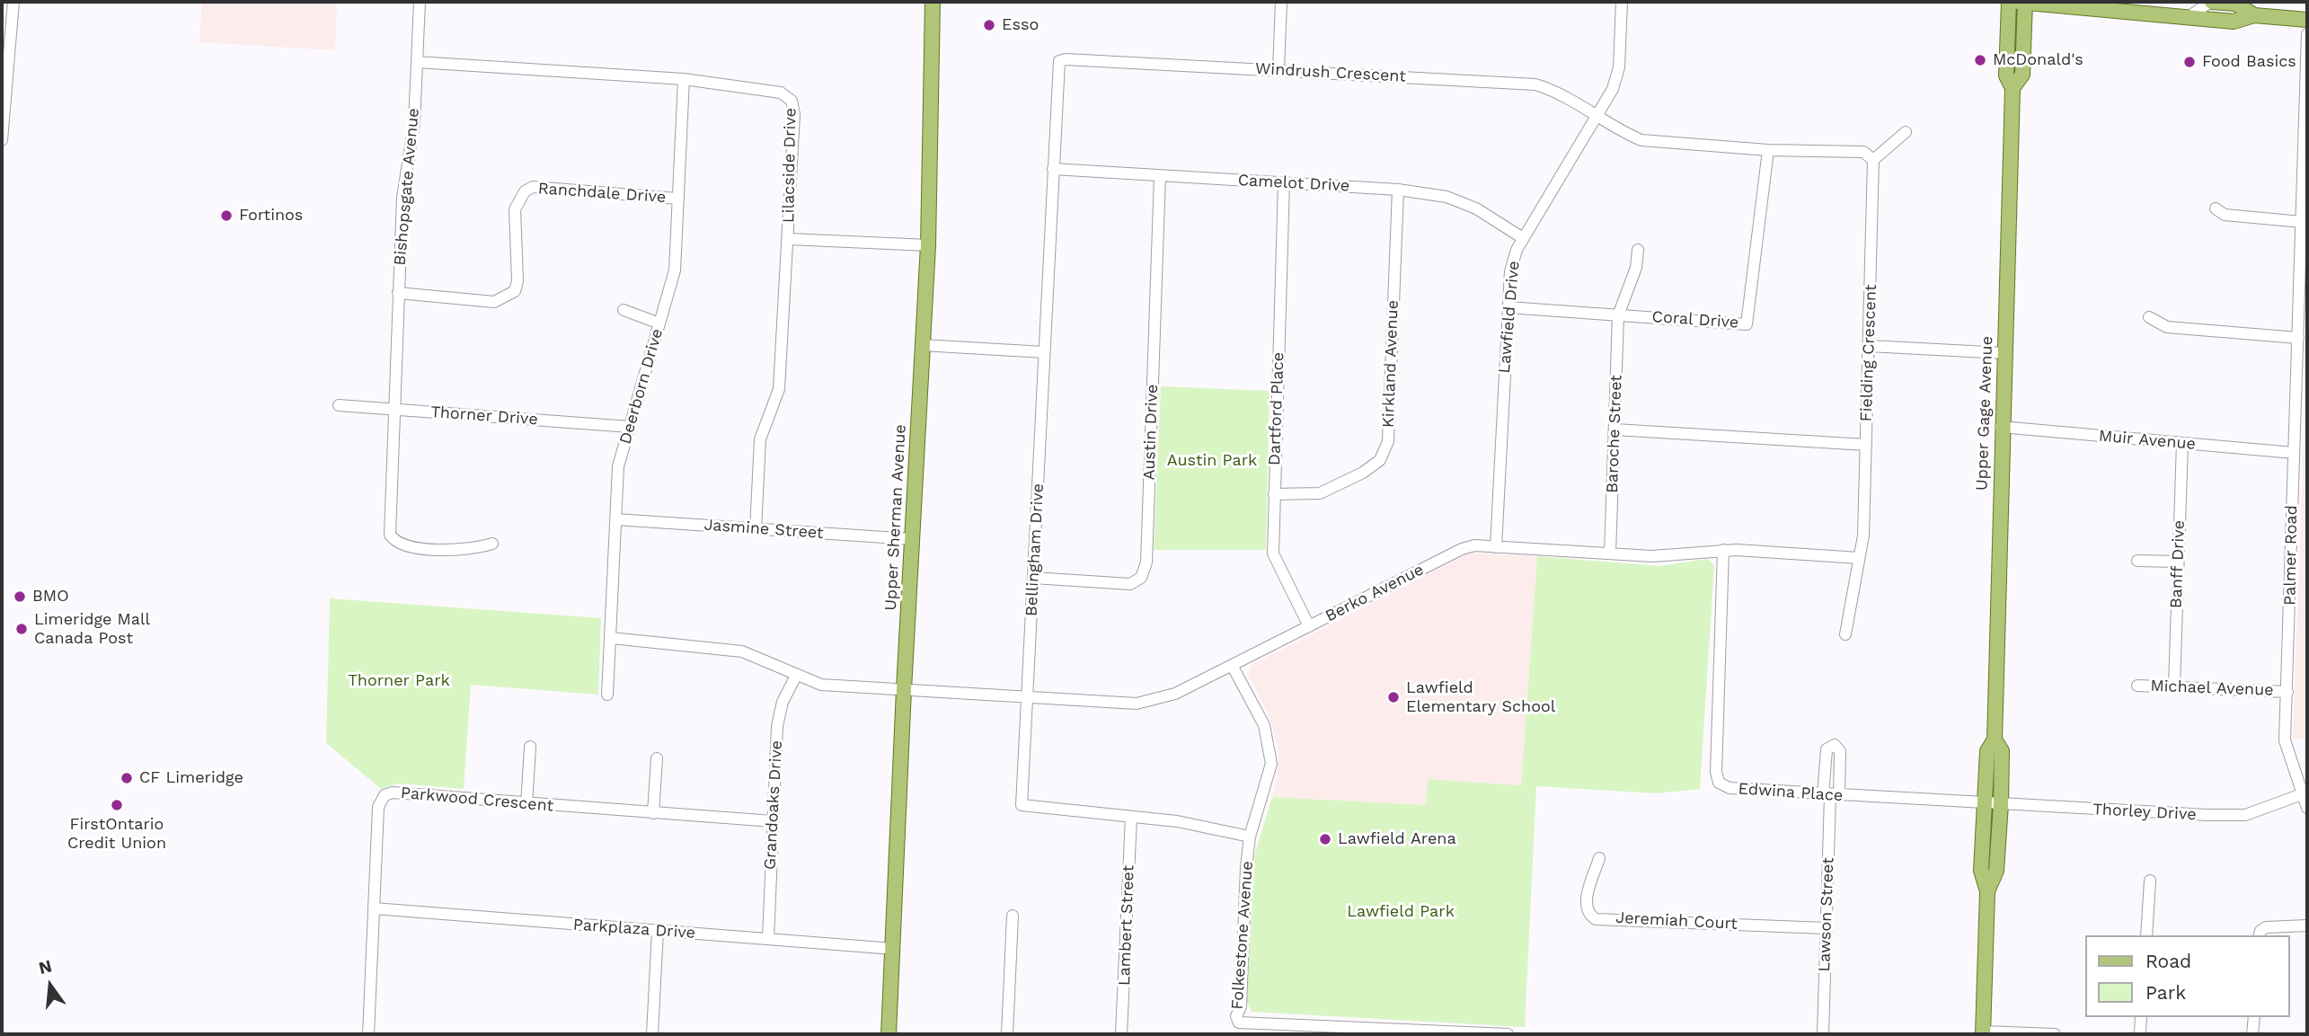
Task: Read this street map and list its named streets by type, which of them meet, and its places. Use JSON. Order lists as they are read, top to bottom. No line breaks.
{"streets":{"main road":["Upper Gage Avenue","Upper Sherman Avenue"],"street":["Windrush Crescent","Lilacside Drive","Camelot Drive","Bishopsgate Avenue","Ranchdale Drive","Lawfield Drive","Coral Drive","Fielding Crescent","Kirkland Avenue","Deerborn Drive","Dartford Place","Thorner Drive","Austin Drive","Baroche Street","Muir Avenue","Jasmine Street","Bellingham Drive","Palmer Road","Banff Drive","Berko Avenue","Michael Avenue","Edwina Place","Parkwood Crescent","Grandoaks Drive","Thorley Drive","Lawson Street","Jeremiah Court","Lambert Street","Parkplaza Drive","Folkestone Avenue"]},"crossings":[["Windrush Crescent","Lawfield Drive"],["Windrush Crescent","Bellingham Drive"],["Lilacside Drive","Bishopsgate Avenue"],["Lilacside Drive","Deerborn Drive"],["Lilacside Drive","Jasmine Street"],["Camelot Drive","Lawfield Drive"],["Camelot Drive","Kirkland Avenue"],["Camelot Drive","Dartford Place"],["Camelot Drive","Austin Drive"],["Camelot Drive","Bellingham Drive"],["Bishopsgate Avenue","Ranchdale Drive"],["Bishopsgate Avenue","Thorner Drive"],["Ranchdale Drive","Deerborn Drive"],["Lawfield Drive","Coral Drive"],["Lawfield Drive","Berko Avenue"],["Coral Drive","Baroche Street"],["Fielding Crescent","Baroche Street"],["Kirkland Avenue","Dartford Place"],["Deerborn Drive","Thorner Drive"],["Deerborn Drive","Jasmine Street"],["Deerborn Drive","Berko Avenue"],["Dartford Place","Berko Avenue"],["Upper Gage Avenue","Muir Avenue"],["Upper Gage Avenue","Edwina Place"],["Upper Gage Avenue","Thorley Drive"],["Austin Drive","Bellingham Drive"],["Baroche Street","Berko Avenue"],["Muir Avenue","Palmer Road"],["Muir Avenue","Banff Drive"],["Upper Sherman Avenue","Jasmine Street"],["Upper Sherman Avenue","Berko Avenue"],["Upper Sherman Avenue","Parkplaza Drive"],["Bellingham Drive","Berko Avenue"],["Bellingham Drive","Lambert Street"],["Bellingham Drive","Folkestone Avenue"],["Palmer Road","Michael Avenue"],["Palmer Road","Thorley Drive"],["Banff Drive","Michael Avenue"],["Berko Avenue","Edwina Place"],["Berko Avenue","Grandoaks Drive"],["Berko Avenue","Folkestone Avenue"],["Edwina Place","Thorley Drive"],["Edwina Place","Lawson Street"],["Parkwood Crescent","Grandoaks Drive"],["Parkwood Crescent","Parkplaza Drive"],["Grandoaks Drive","Parkplaza Drive"],["Lawson Street","Jeremiah Court"]],"parks":["Austin Park","Thorner Park","Lawfield Park"],"places":["Esso","McDonald's","Food Basics","Fortinos","BMO","Limeridge Mall Canada Post","Lawfield Elementary School","CF Limeridge","FirstOntario Credit Union","Lawfield Arena"],"legend":["Road","Park"],"north":"top"}
